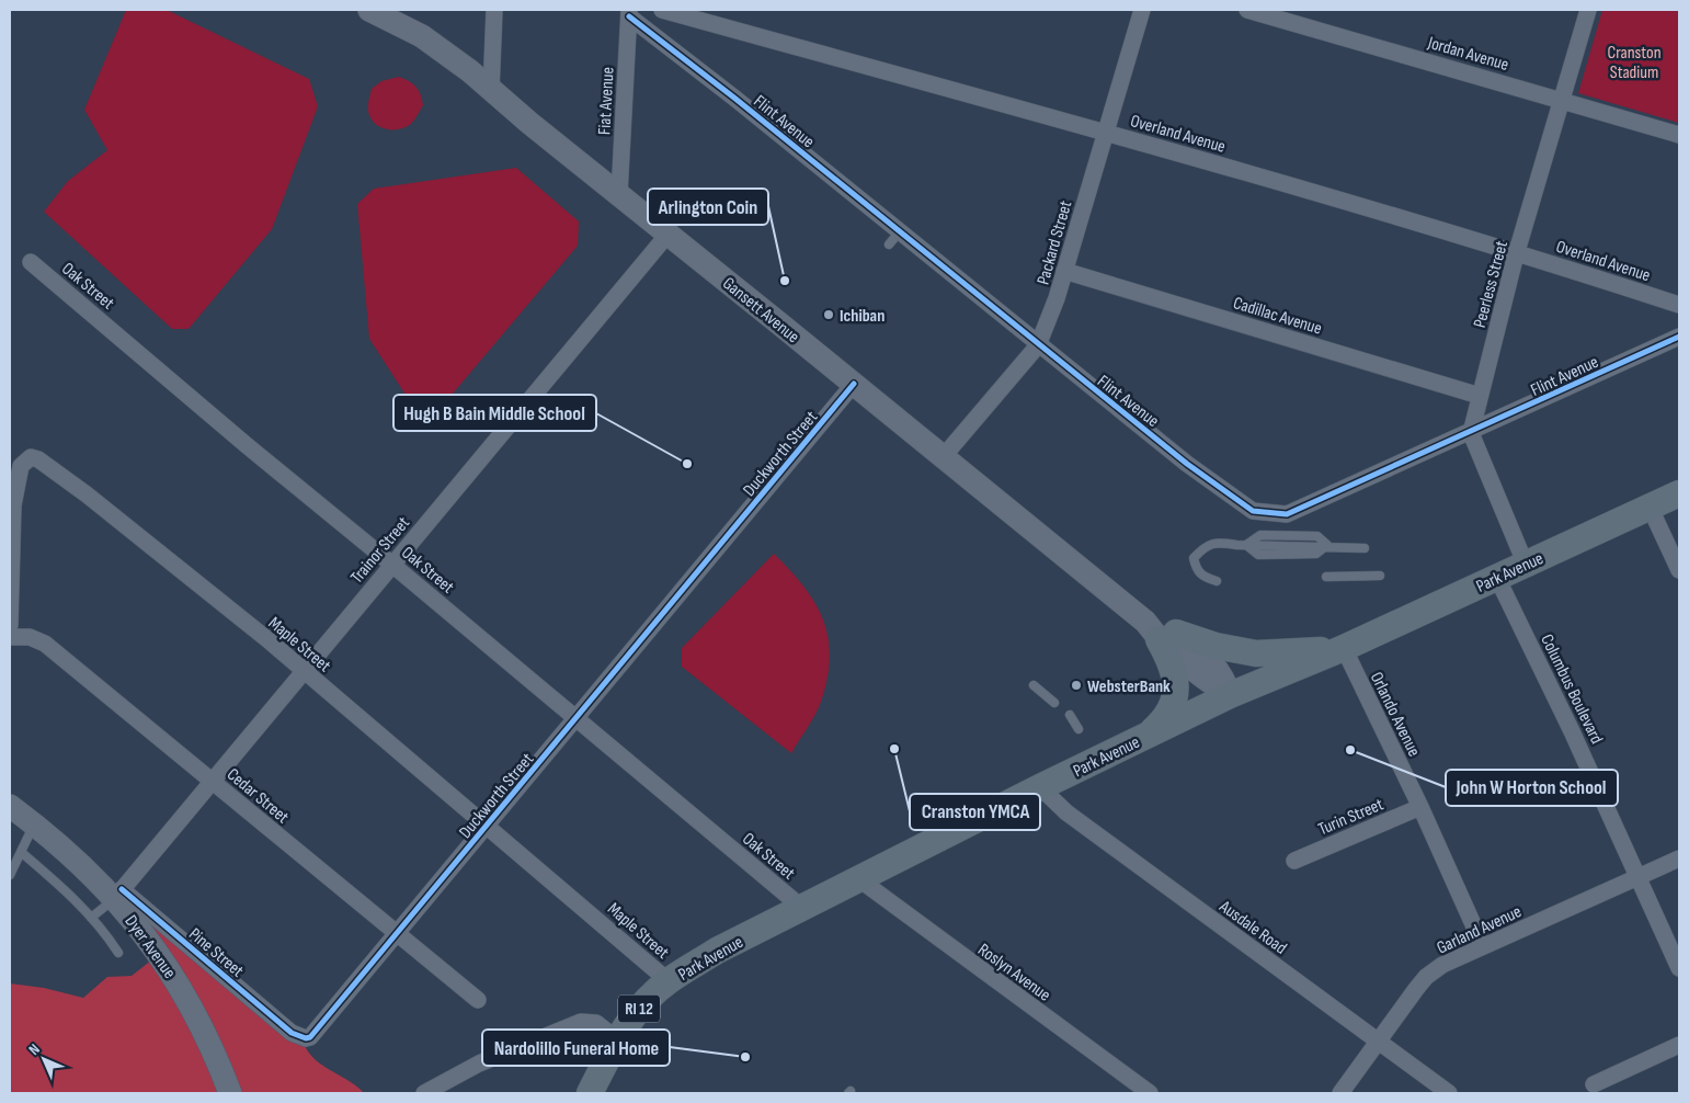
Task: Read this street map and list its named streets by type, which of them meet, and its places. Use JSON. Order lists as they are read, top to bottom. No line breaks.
{"streets":{"main road":["Gansett Avenue","Park Avenue","Dyer Avenue","RI 12"],"street":["Jordan Avenue","Fiat Avenue","Flint Avenue","Overland Avenue","Packard Street","Peerless Street","Oak Street","Cadillac Avenue","Duckworth Street","Trainor Street","Maple Street","Columbus Boulevard","Orlando Avenue","Cedar Street","Turin Street","Ausdale Road","Garland Avenue","Pine Street","Roslyn Avenue"]},"crossings":[["Jordan Avenue","Peerless Street"],["Fiat Avenue","Flint Avenue"],["Fiat Avenue","Gansett Avenue"],["Flint Avenue","Packard Street"],["Flint Avenue","Peerless Street"],["Overland Avenue","Packard Street"],["Overland Avenue","Peerless Street"],["Packard Street","Gansett Avenue"],["Packard Street","Cadillac Avenue"],["Peerless Street","Cadillac Avenue"],["Oak Street","Duckworth Street"],["Oak Street","Trainor Street"],["Oak Street","Park Avenue"],["Gansett Avenue","Duckworth Street"],["Gansett Avenue","Trainor Street"],["Gansett Avenue","Park Avenue"],["Duckworth Street","Maple Street"],["Duckworth Street","Cedar Street"],["Duckworth Street","Pine Street"],["Trainor Street","Maple Street"],["Trainor Street","Cedar Street"],["Trainor Street","Dyer Avenue"],["Trainor Street","Pine Street"],["Park Avenue","Maple Street"],["Park Avenue","Columbus Boulevard"],["Park Avenue","Orlando Avenue"],["Park Avenue","Ausdale Road"],["Park Avenue","Roslyn Avenue"],["Columbus Boulevard","Garland Avenue"],["Orlando Avenue","Turin Street"],["Orlando Avenue","Garland Avenue"],["Ausdale Road","Garland Avenue"],["Dyer Avenue","Pine Street"]],"parks":["Cranston Stadium"],"places":["Arlington Coin","Ichiban","Hugh B Bain Middle School","WebsterBank","Cranston YMCA","John W Horton School","Nardolillo Funeral Home"],"north":"top left"}
